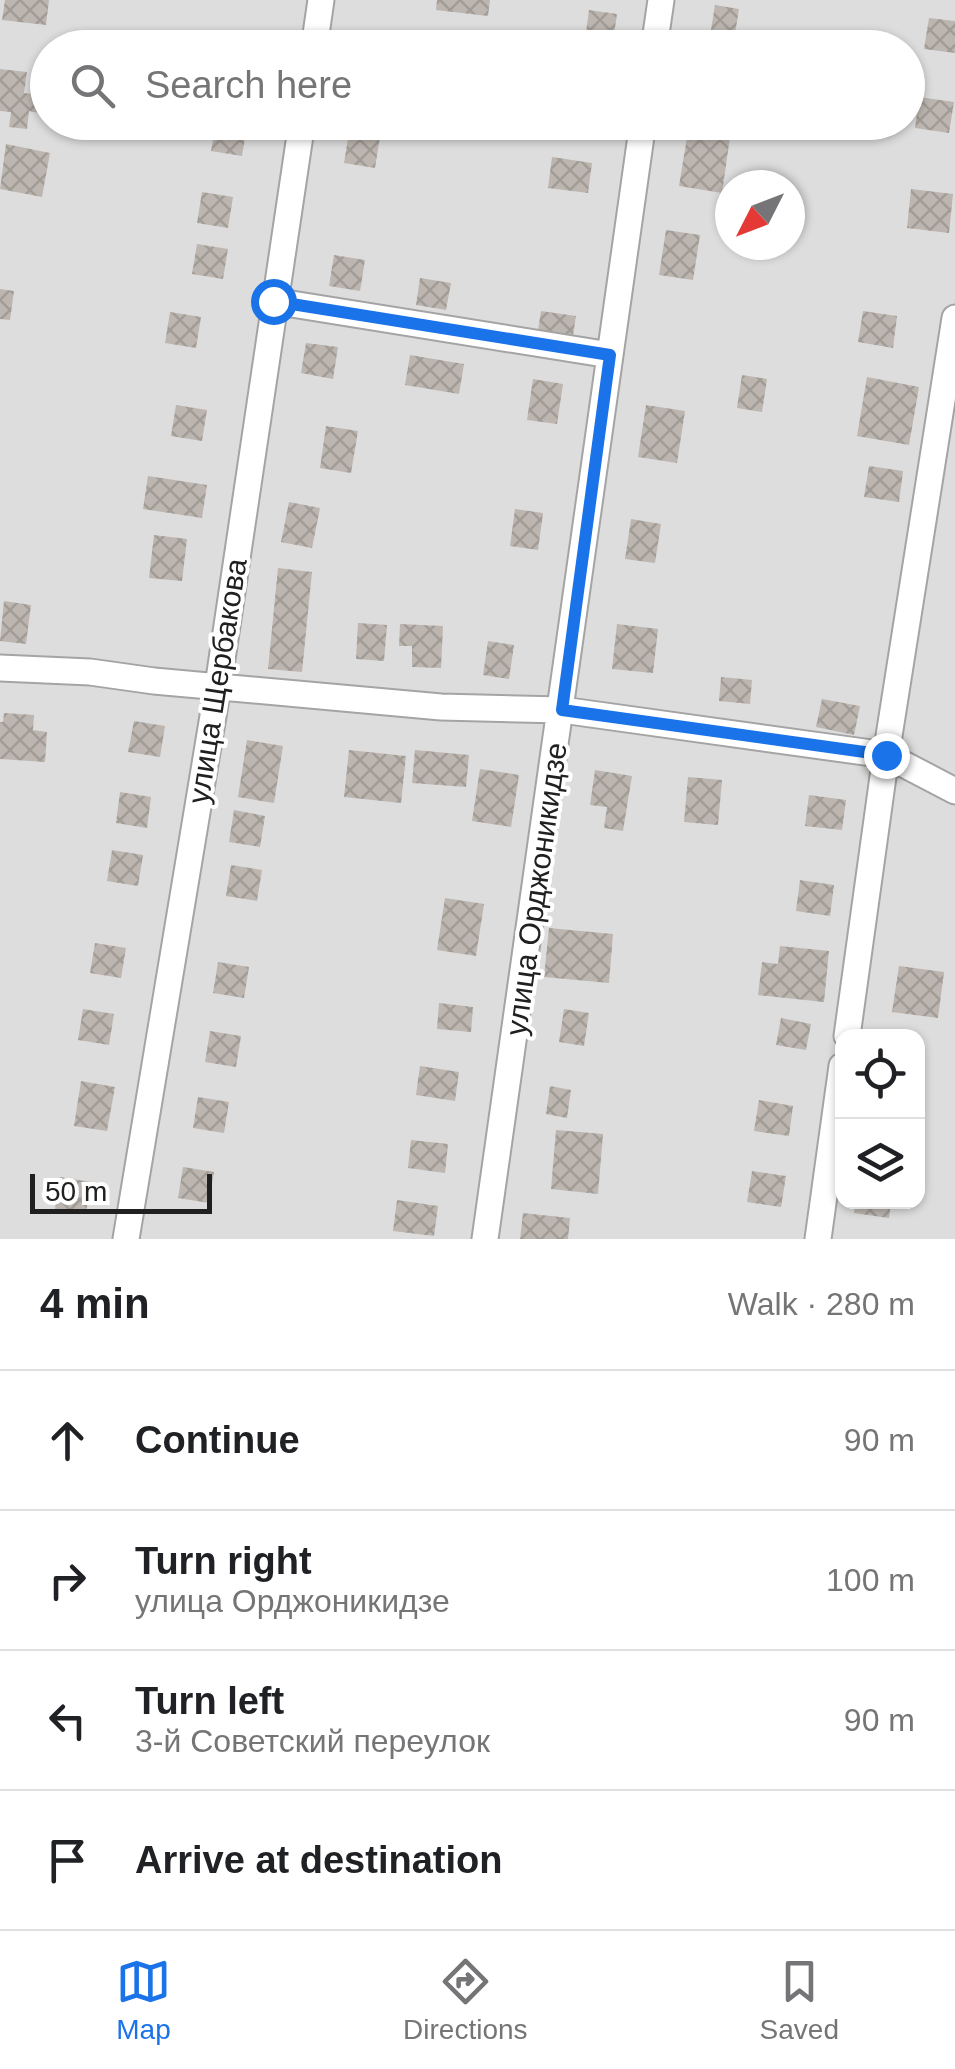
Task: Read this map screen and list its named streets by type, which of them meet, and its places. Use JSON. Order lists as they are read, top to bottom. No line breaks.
{"streets":{"street":["улица Щербакова","улица Орджоникидзе"]},"scale_bar":"50 m","north":"bottom left","page":{"search":"Search here","scale":"50 m","heading":["4 min","Walk · 280 m"],"list":[["Continue","90 m"],["Turn right","улица Орджоникидзе","100 m"],["Turn left","3-й Советский переулок","90 m"],"Arrive at destination"],"nav":["Map","Directions","Saved"]}}
